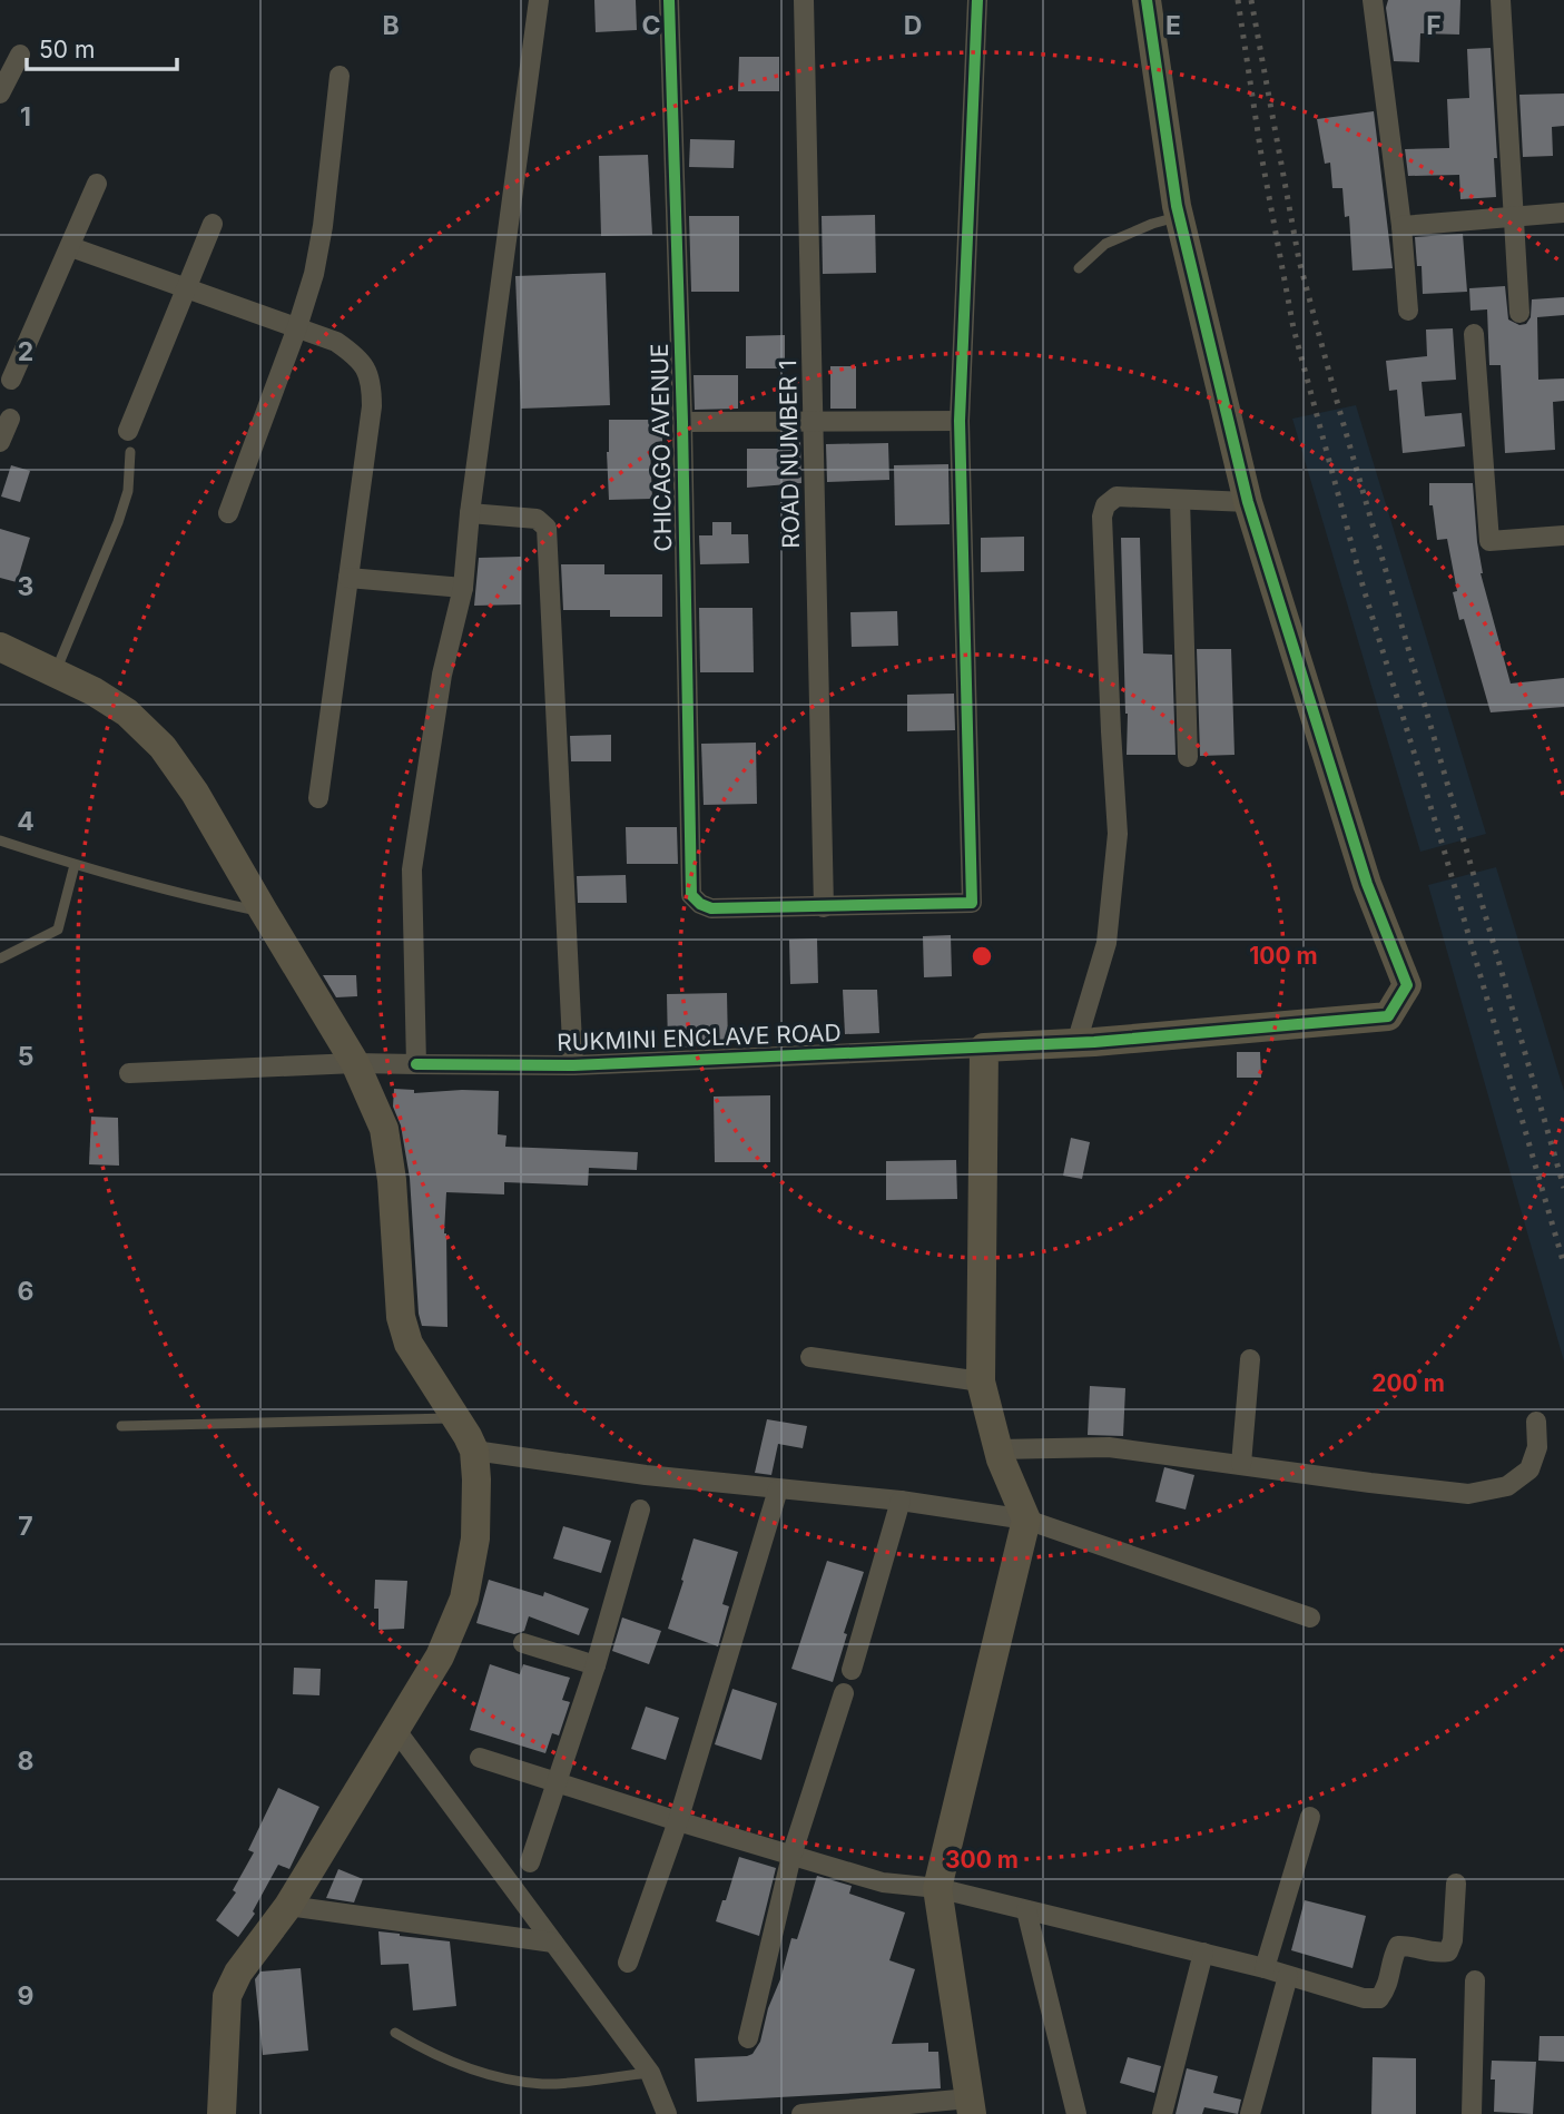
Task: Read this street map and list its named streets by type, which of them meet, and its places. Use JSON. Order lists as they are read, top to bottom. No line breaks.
{"streets":{"street":["CHICAGO AVENUE","ROAD NUMBER 1","RUKMINI ENCLAVE ROAD"]},"crossings":[["CHICAGO AVENUE","ROAD NUMBER 1"]],"scale_bar":"50 m","grid":{"columns":["B","C","D","E","F"],"rows":["1","2","3","4","5","6","7","8","9"]},"rings":["100 m","200 m","300 m"]}
